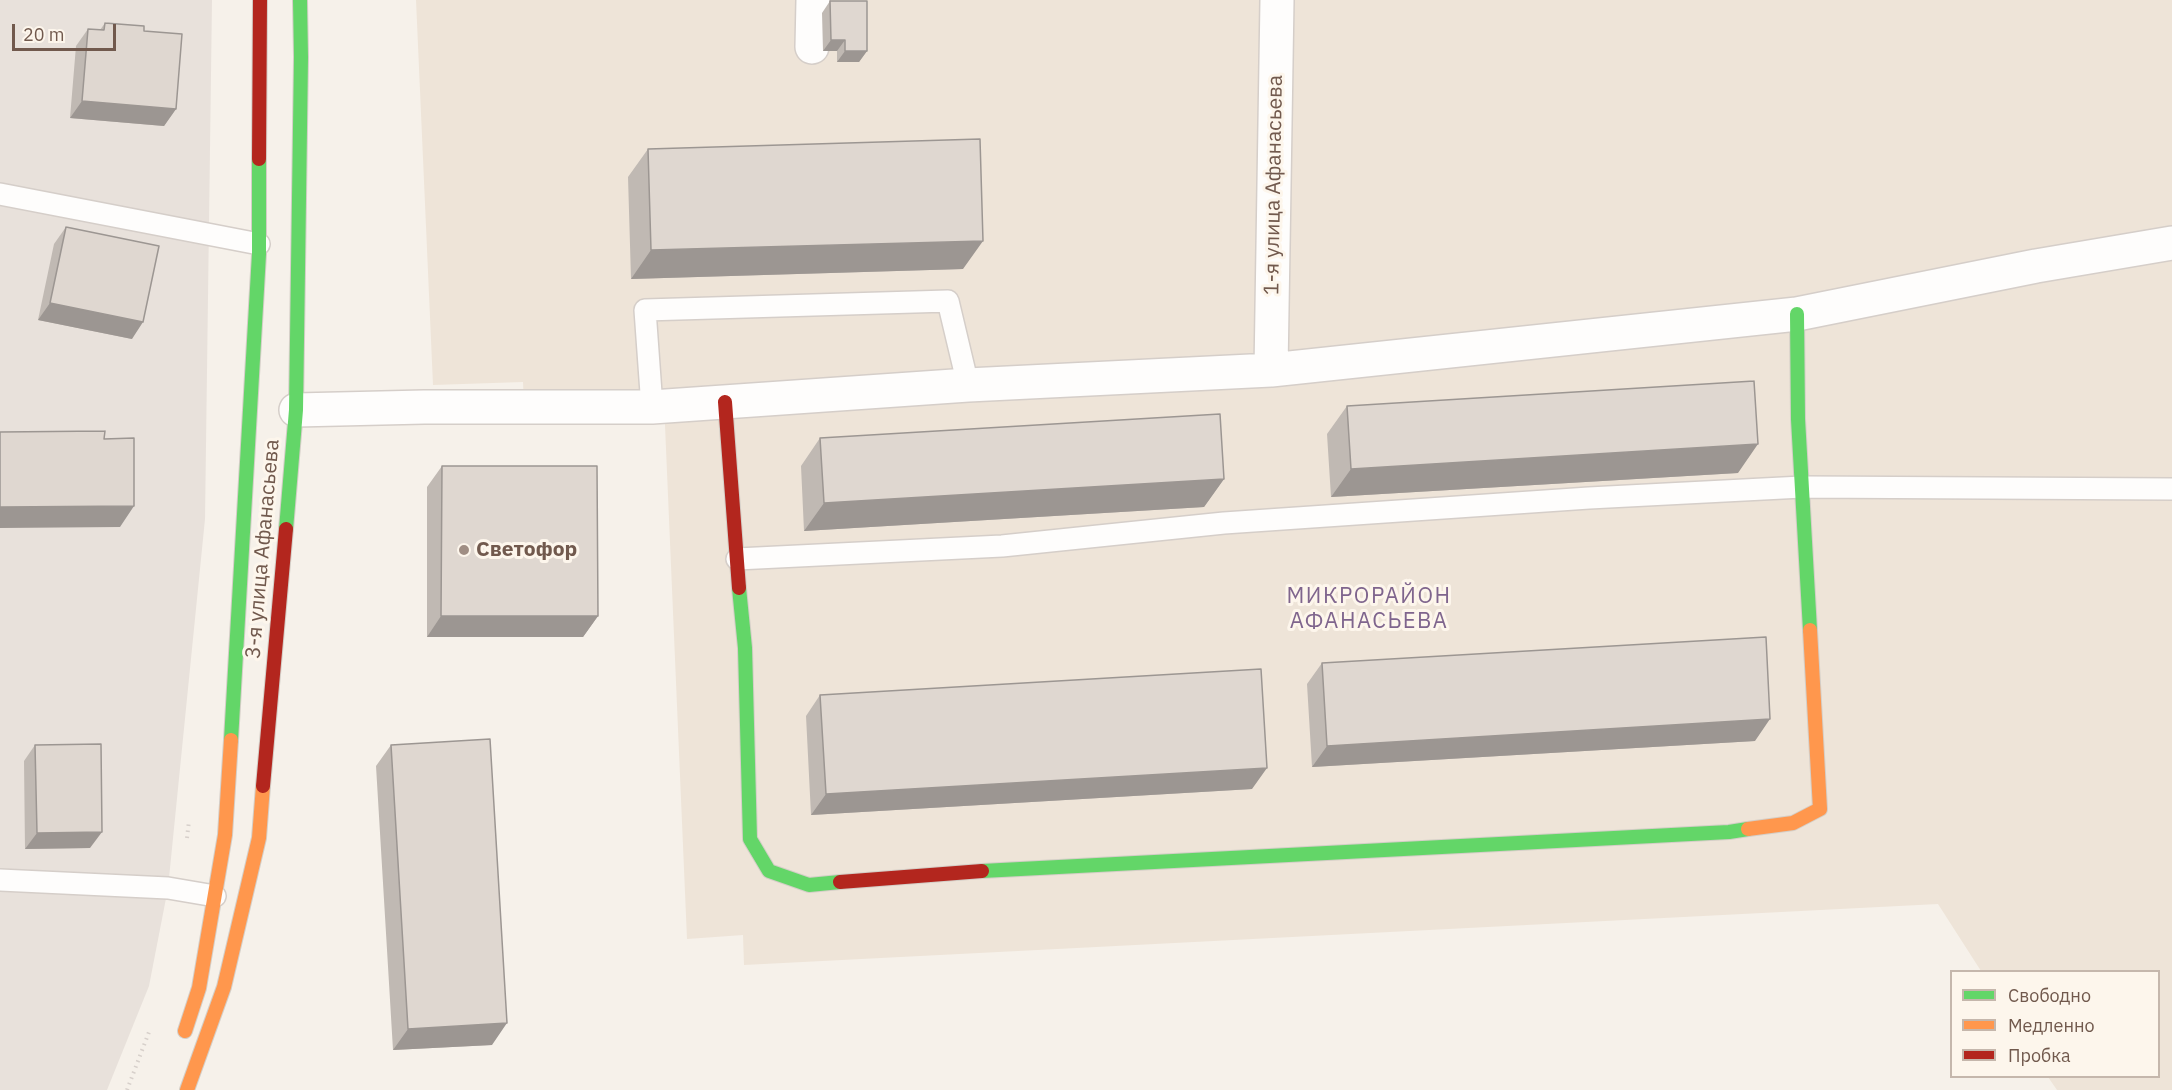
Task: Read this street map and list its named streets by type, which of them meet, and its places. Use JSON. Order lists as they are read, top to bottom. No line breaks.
{"streets":{"main road":["3-я улица Афанасьева"],"street":["1-я улица Афанасьева"]},"districts":["МИКРОРАЙОН АФАНАСЬЕВА"],"places":["Светофор"],"legend":["Свободно","Медленно","Пробка"],"scale_bar":"20 m"}
